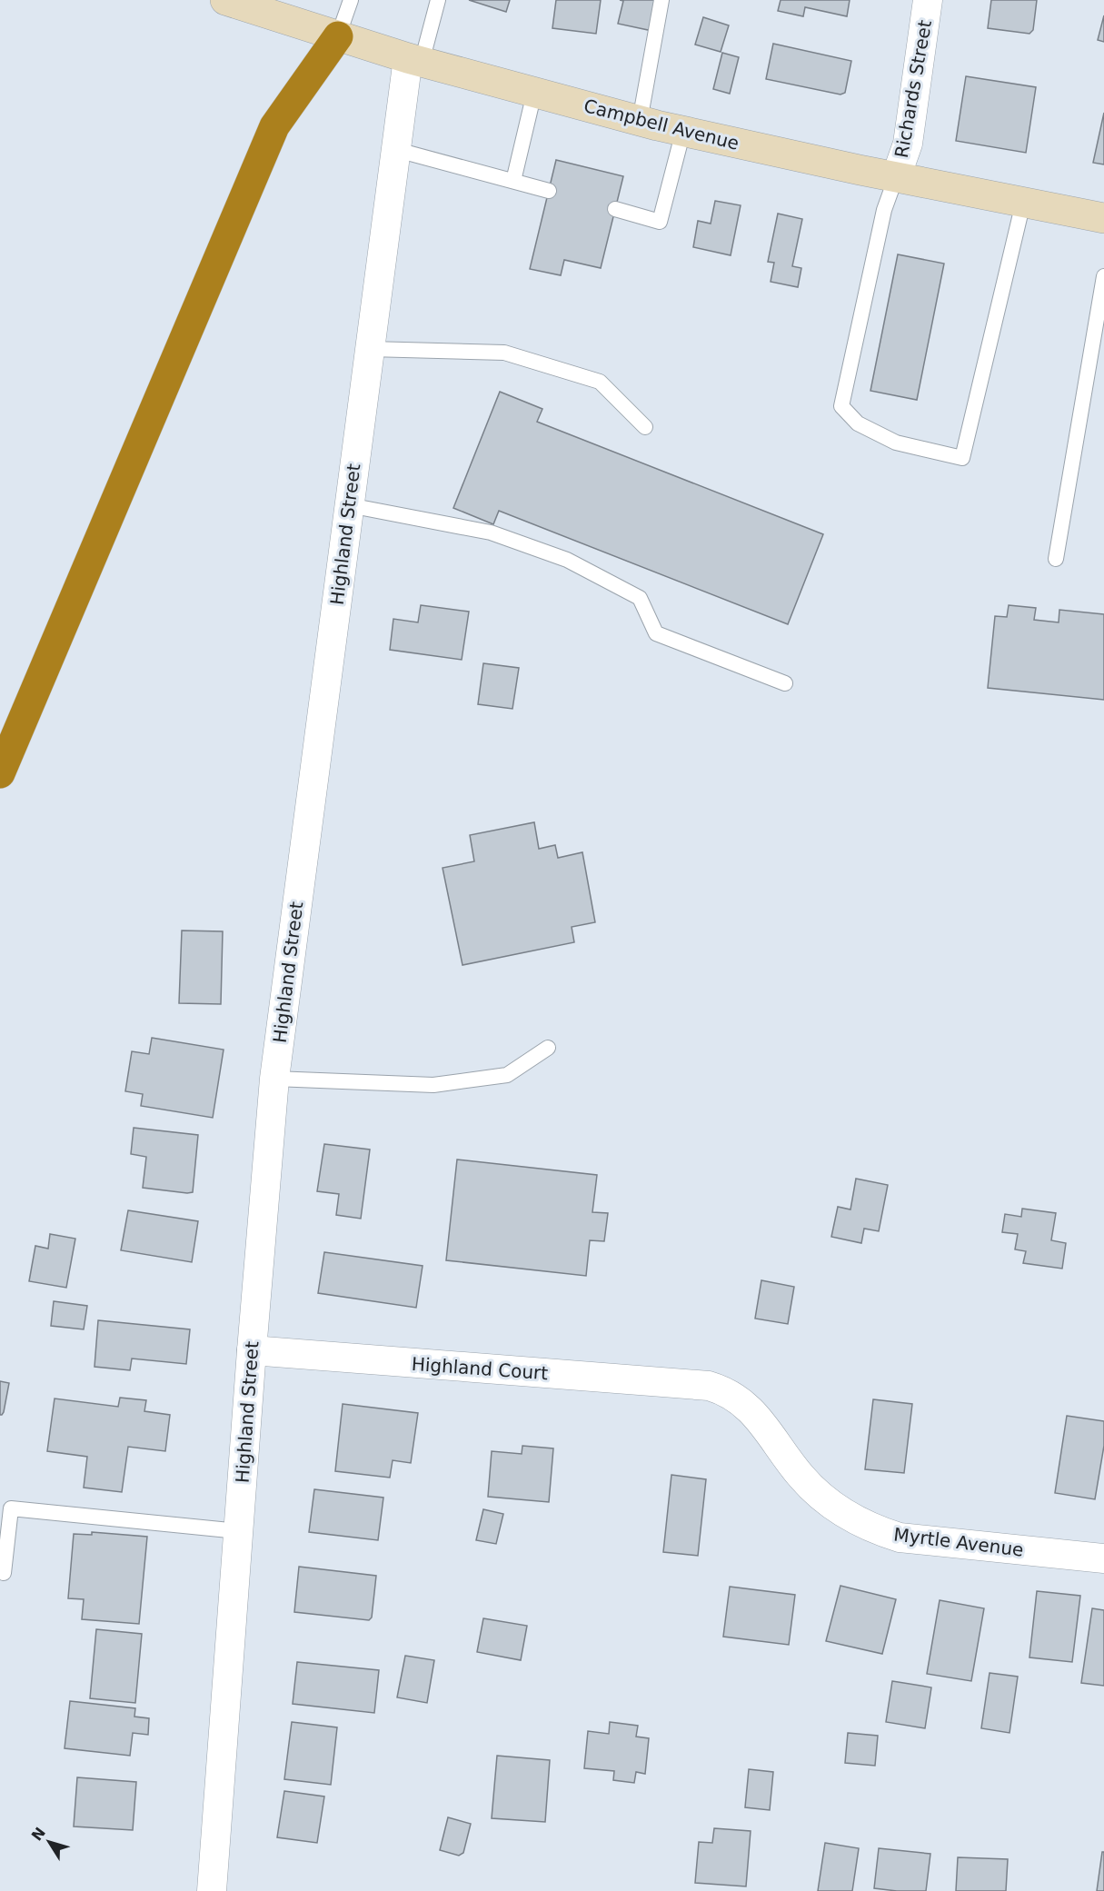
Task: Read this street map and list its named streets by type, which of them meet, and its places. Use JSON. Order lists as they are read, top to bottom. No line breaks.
{"streets":{"main road":["Campbell Avenue"],"street":["Richards Street","Highland Street","Highland Court","Myrtle Avenue"]},"crossings":[["Richards Street","Campbell Avenue"],["Campbell Avenue","Highland Street"],["Highland Street","Highland Court"],["Highland Court","Myrtle Avenue"]],"north":"top left"}
